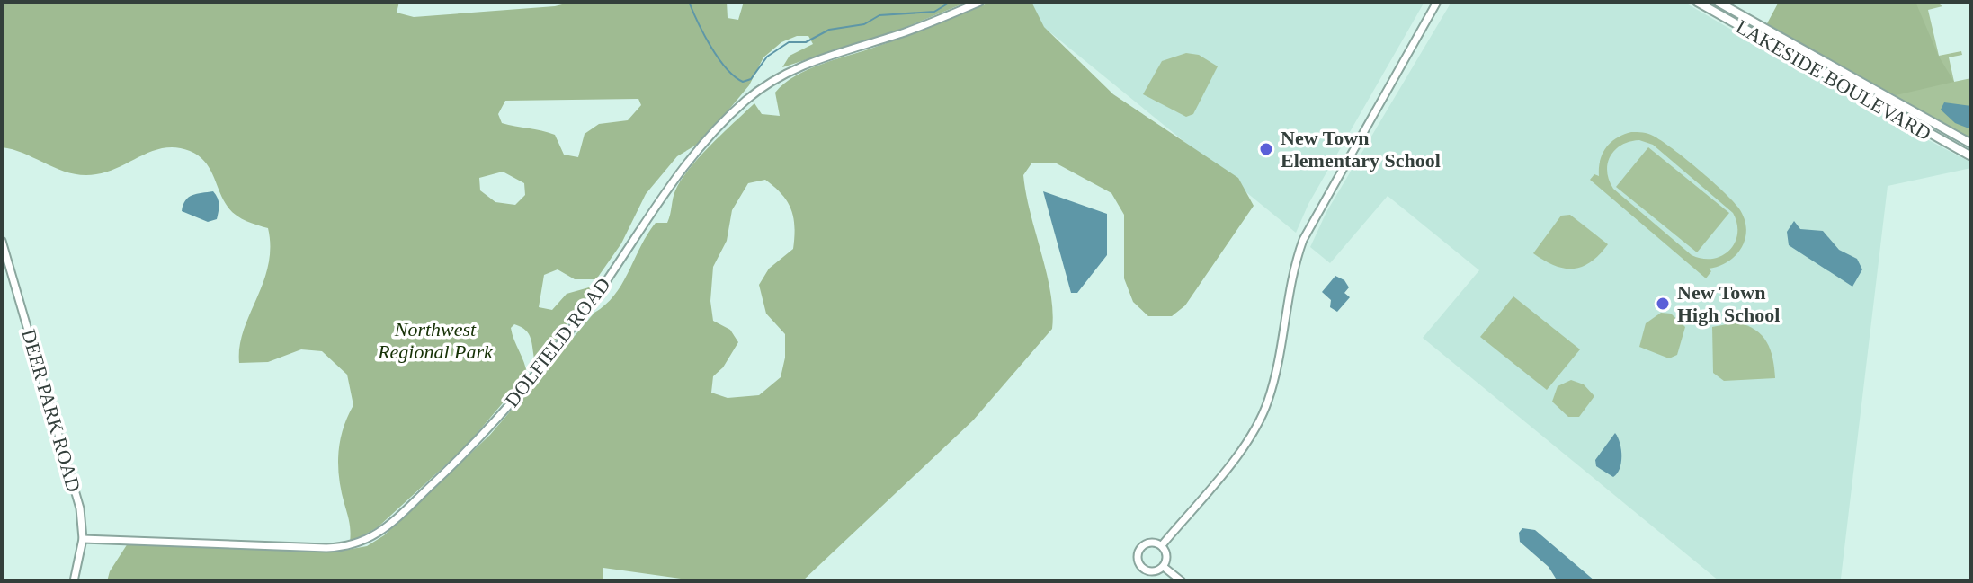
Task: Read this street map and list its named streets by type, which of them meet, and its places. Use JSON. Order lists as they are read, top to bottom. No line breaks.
{"streets":{"main road":["LAKESIDE BOULEVARD"],"street":["DOLFIELD ROAD","DEER PARK ROAD"]},"crossings":[["DOLFIELD ROAD","DEER PARK ROAD"]],"parks":["Northwest Regional Park"],"places":["New Town Elementary School","New Town High School"]}
